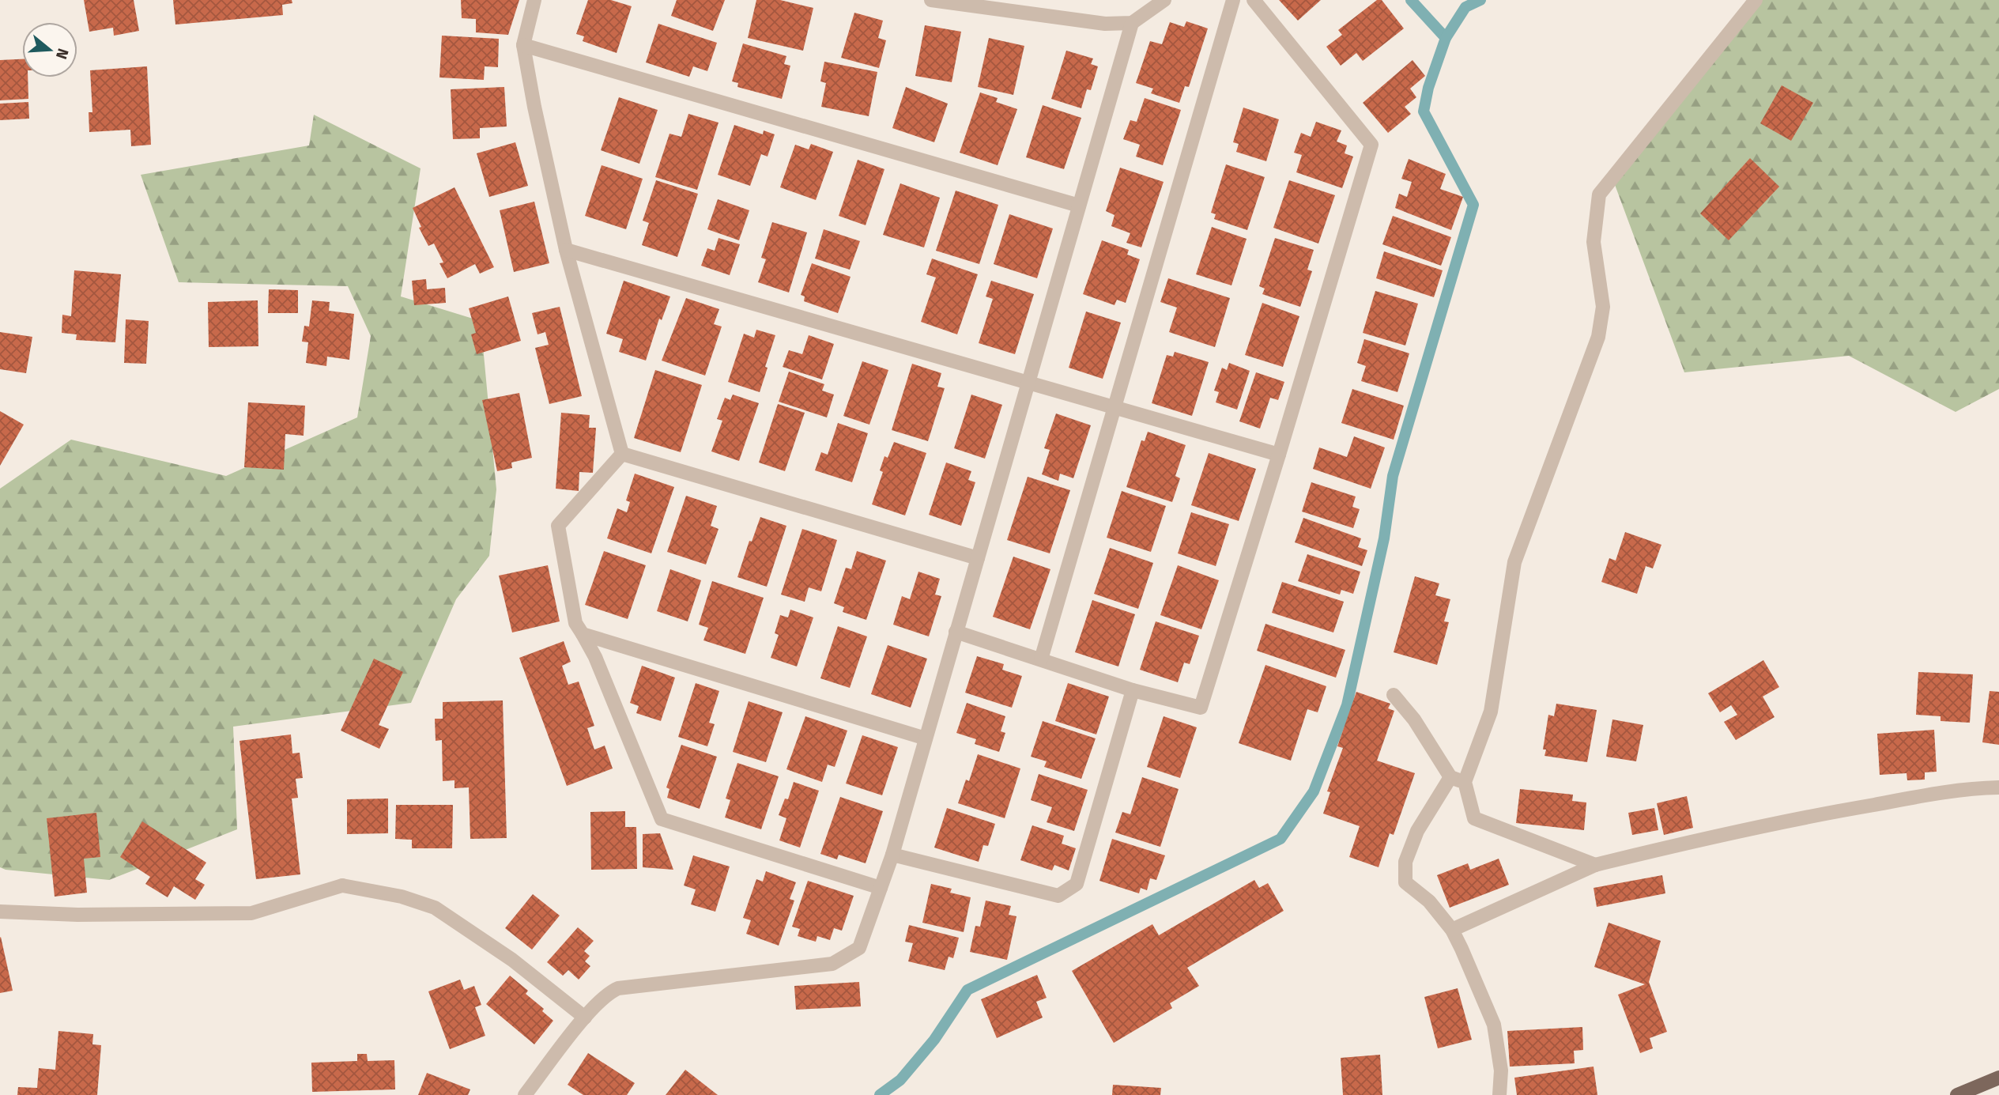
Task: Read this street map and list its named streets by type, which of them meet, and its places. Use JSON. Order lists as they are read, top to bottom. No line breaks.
{"north":"right"}
